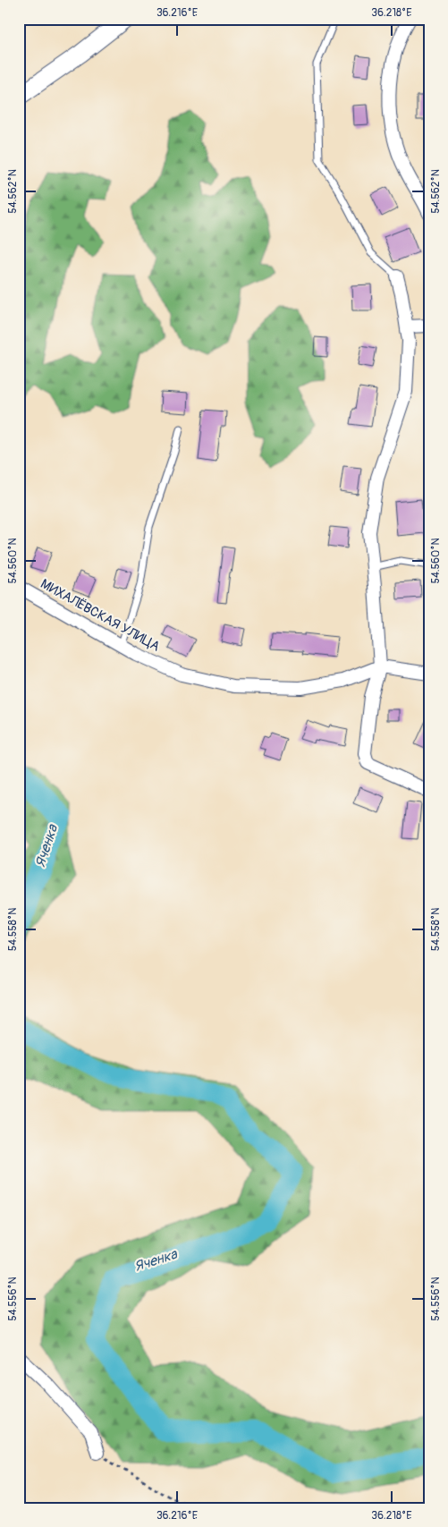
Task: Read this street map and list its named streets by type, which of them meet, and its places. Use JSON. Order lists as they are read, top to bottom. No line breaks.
{"streets":{"street":["МИХАЛЁВСКАЯ УЛИЦА"]},"water":["Яченка"],"coordinates":["36.216°E","36.218°E","54.562°N","54.560°N","54.558°N","54.556°N"]}
